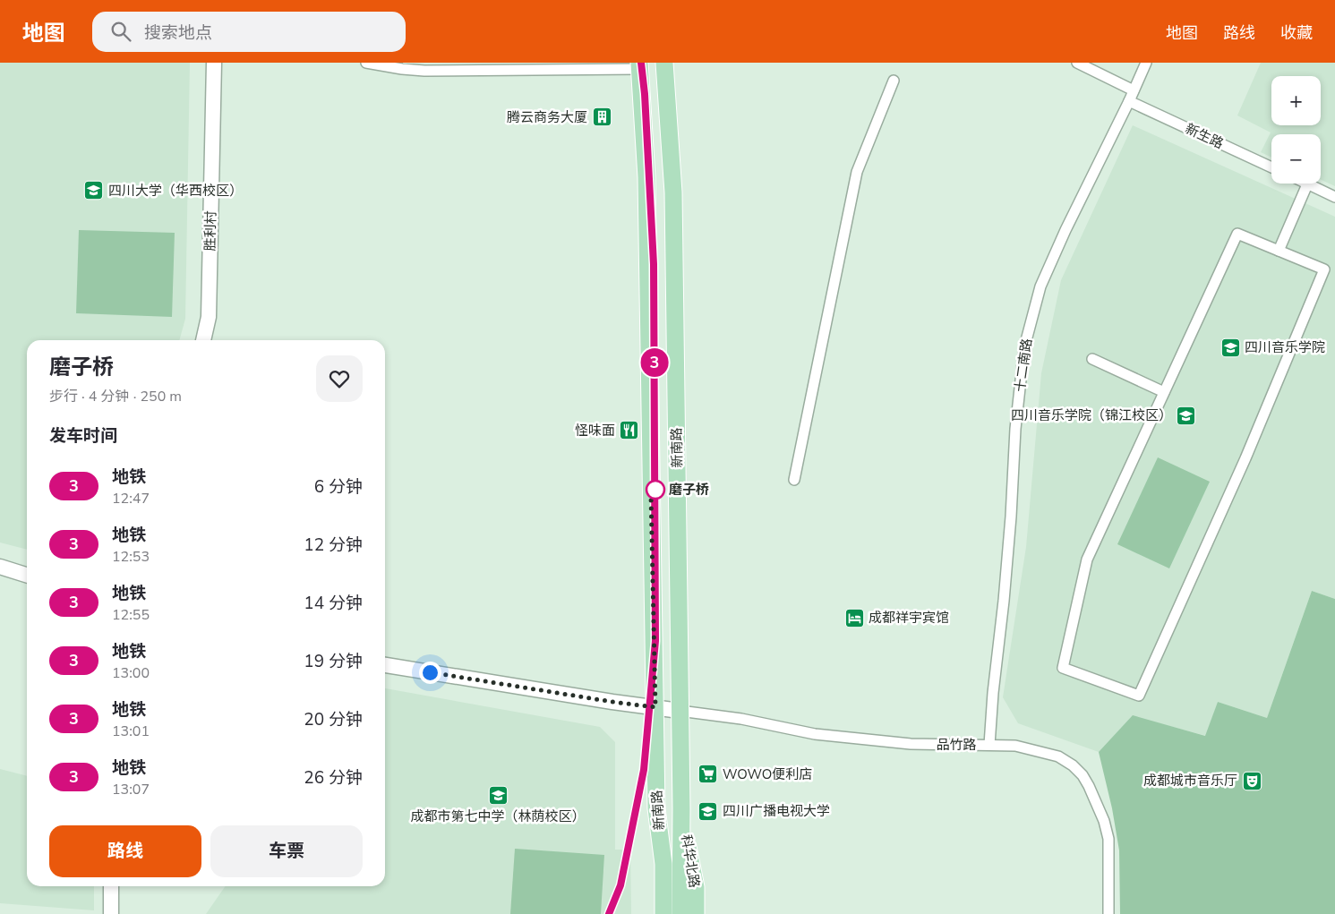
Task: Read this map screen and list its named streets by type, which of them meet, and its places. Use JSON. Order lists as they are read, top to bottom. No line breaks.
{"streets":{"main road":["新南路","科华北路"],"street":["新生路","胜利村","十二南路","品竹路"]},"crossings":[["新生路","十二南路"],["十二南路","品竹路"],["新南路","品竹路"],["新南路","科华北路"]],"places":{"building":["腾云商务大厦"],"school or university":["四川大学（华西校区）","四川音乐学院","四川音乐学院（锦江校区）","成都市第七中学（林荫校区）","四川广播电视大学"],"restaurant":["怪味面"],"other":["磨子桥"],"hotel":["成都祥宇宾馆"],"supermarket":["WOWO便利店"],"theatre":["成都城市音乐厅"]},"lines":["metro line 3"],"page":{"header":"地图","search":"搜索地点","nav":["地图","路线","收藏"],"on_map":"3","map_buttons":["+","−"],"heading":[["磨子桥","步行 · 4 分钟 · 250 m"],"发车时间"],"list":[{"mark":"3","name":"地铁","note":"12:47","value":"6 分钟"},{"mark":"3","name":"地铁","note":"12:53","value":"12 分钟"},{"mark":"3","name":"地铁","note":"12:55","value":"14 分钟"},{"mark":"3","name":"地铁","note":"13:00","value":"19 分钟"},{"mark":"3","name":"地铁","note":"13:01","value":"20 分钟"},{"mark":"3","name":"地铁","note":"13:07","value":"26 分钟"}],"buttons":["路线","车票"]}}
